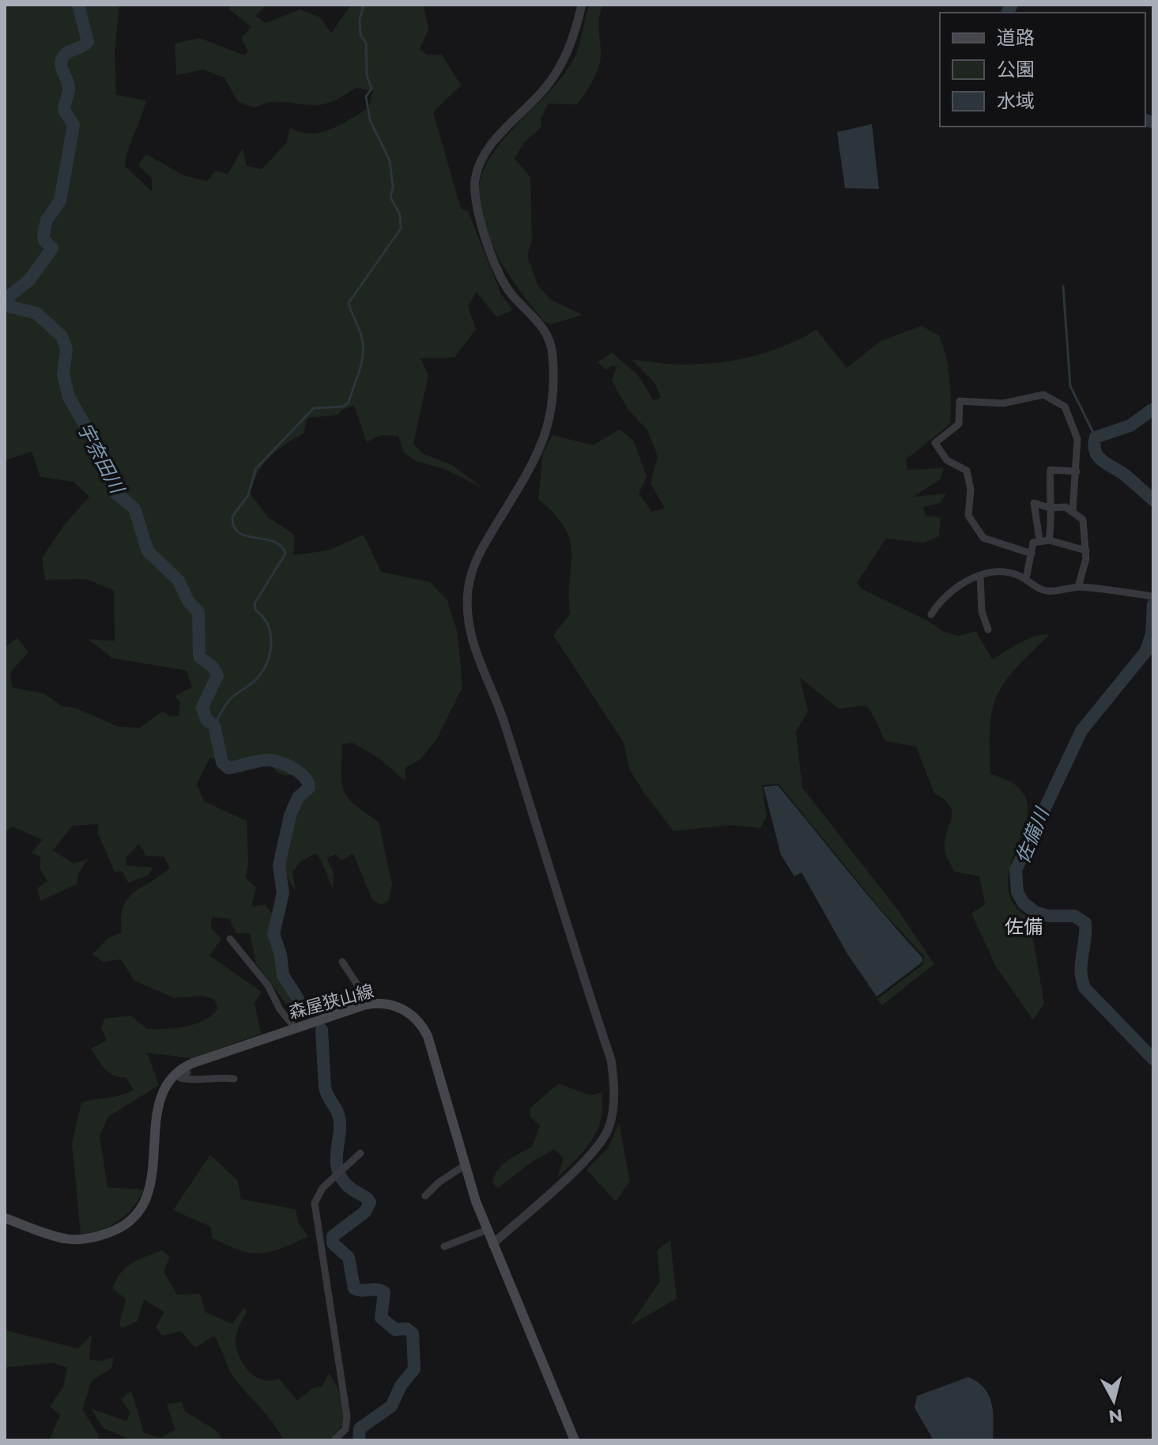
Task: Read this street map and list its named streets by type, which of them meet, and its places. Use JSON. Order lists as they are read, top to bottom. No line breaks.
{"streets":{"main road":["森屋狭山線"]},"districts":["佐備"],"water":["宇奈田川","佐備川"],"legend":["道路","公園","水域"],"north":"bottom"}
